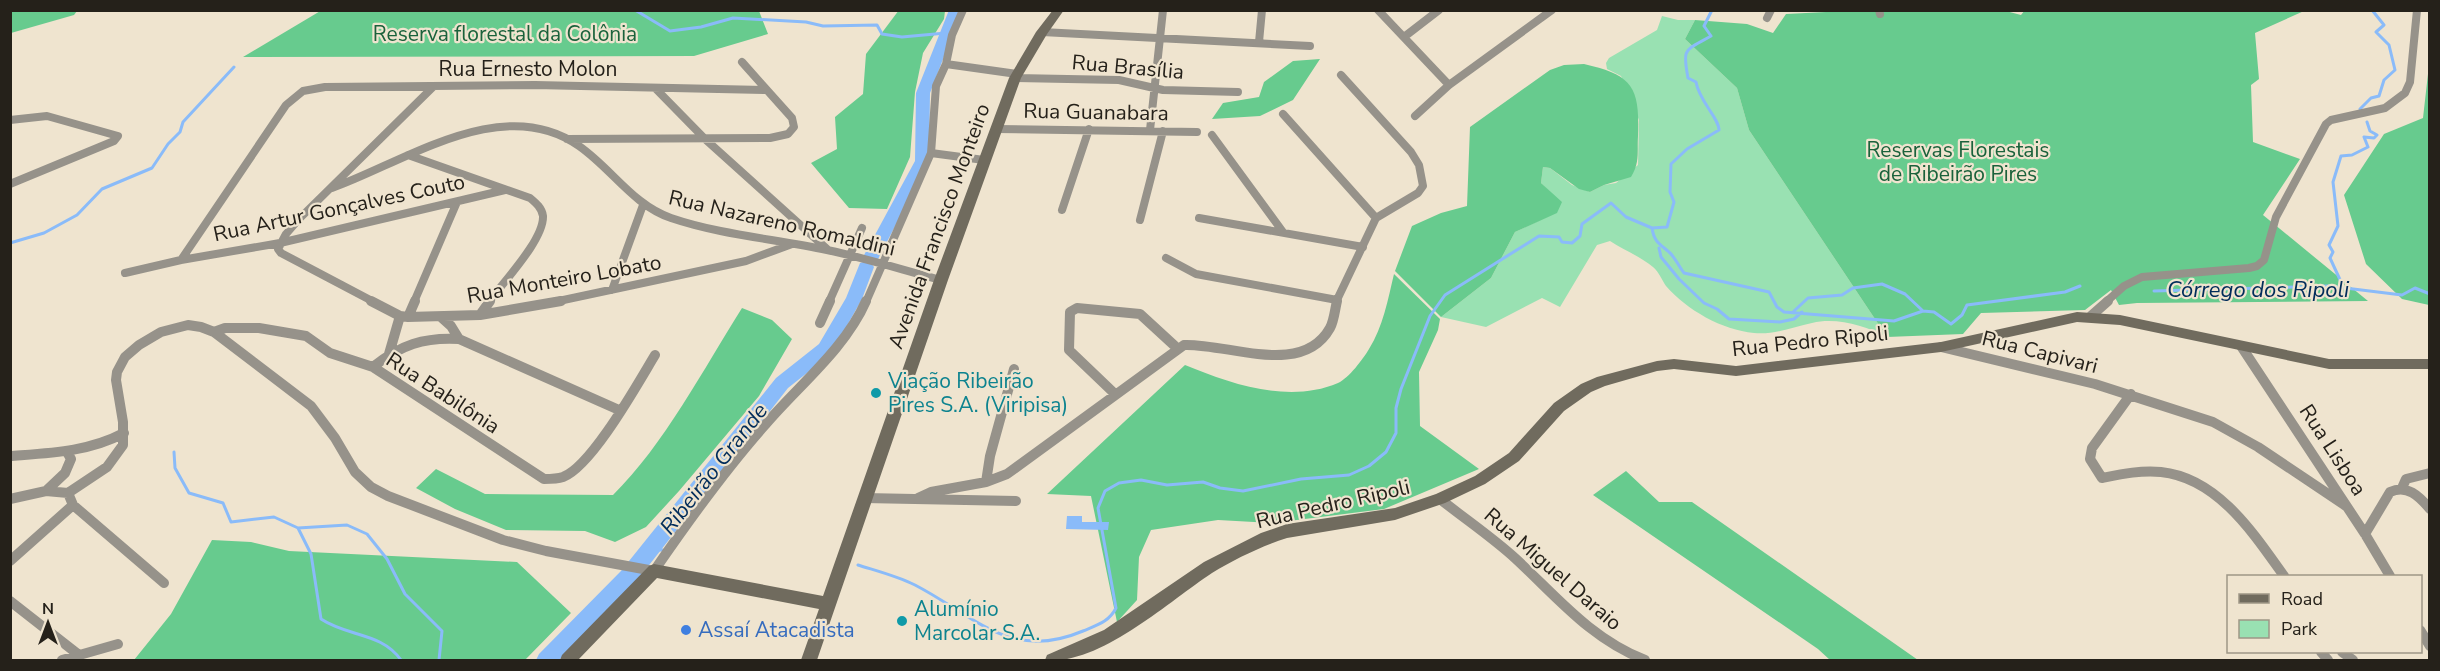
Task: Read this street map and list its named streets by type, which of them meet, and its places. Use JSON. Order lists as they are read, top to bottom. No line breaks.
{"streets":{"street":["Rua Brasília","Rua Ernesto Molon","Rua Guanabara","Rua Artur Gonçalves Couto","Rua Nazareno Romaldini","Avenida Francisco Monteiro","Rua Monteiro Lobato","Rua Pedro Ripoli","Rua Capivari","Rua Babilônia","Rua Lisboa","Rua Miguel Daraio"]},"crossings":[["Rua Brasília","Avenida Francisco Monteiro"],["Rua Ernesto Molon","Rua Artur Gonçalves Couto"],["Rua Guanabara","Avenida Francisco Monteiro"],["Rua Artur Gonçalves Couto","Rua Monteiro Lobato"],["Rua Nazareno Romaldini","Avenida Francisco Monteiro"],["Rua Nazareno Romaldini","Rua Monteiro Lobato"],["Rua Pedro Ripoli","Rua Capivari"],["Rua Pedro Ripoli","Rua Lisboa"],["Rua Pedro Ripoli","Rua Miguel Daraio"],["Rua Capivari","Rua Lisboa"]],"water":["Córrego dos Ripoli","Ribeirão Grande"],"parks":["Reserva florestal da Colônia","Reservas Florestais de Ribeirão Pires"],"places":["Viação Ribeirão Pires S.A. (Viripisa)","Alumínio Marcolar S.A.","Assaí Atacadista"],"legend":["Road","Park"],"north":"top"}
